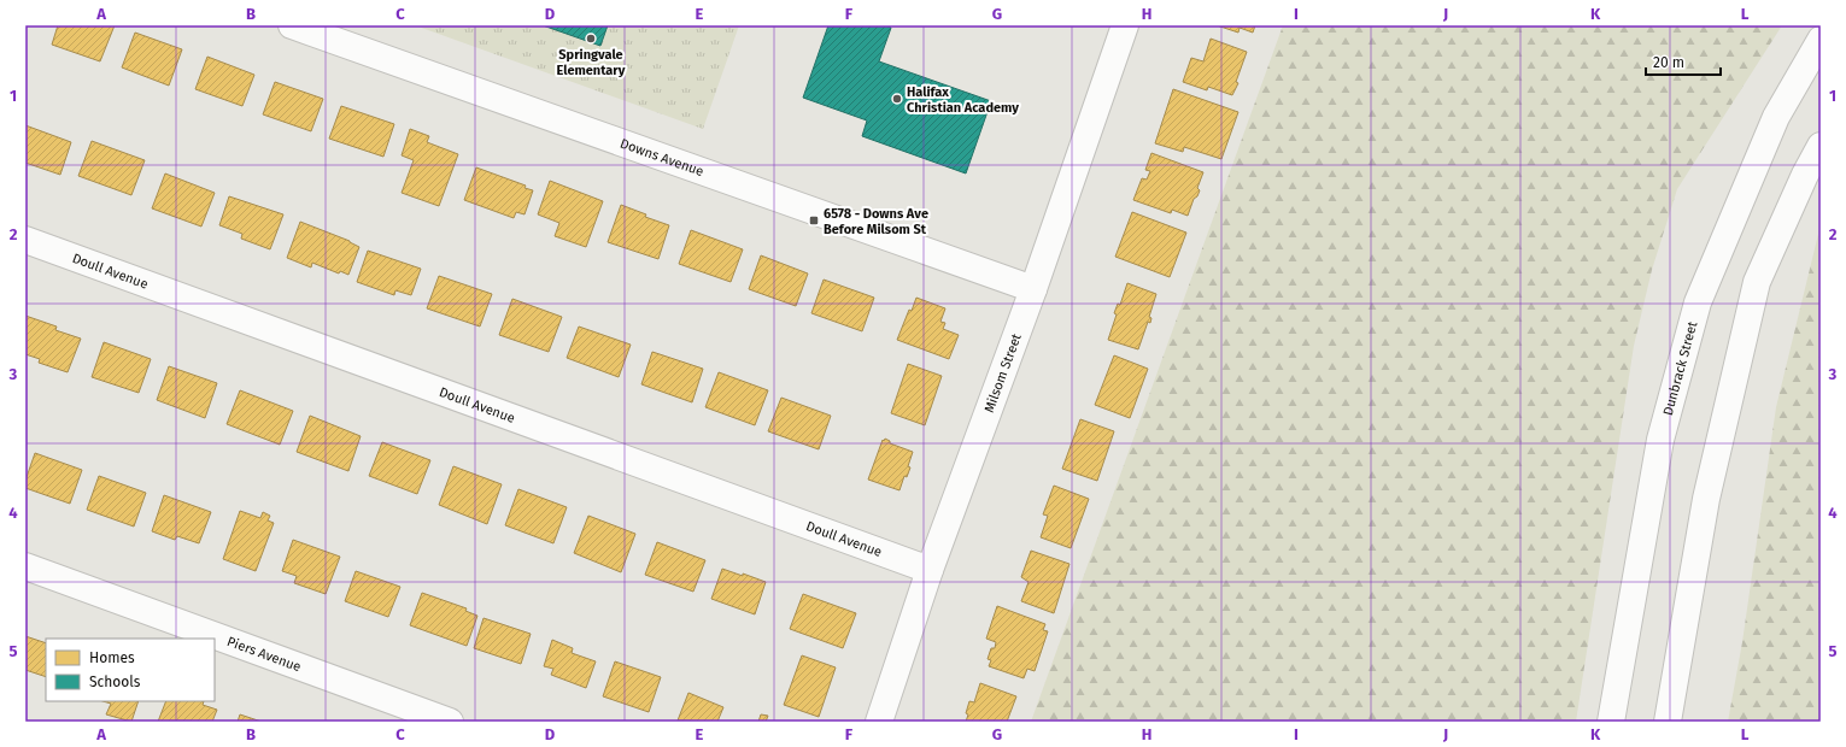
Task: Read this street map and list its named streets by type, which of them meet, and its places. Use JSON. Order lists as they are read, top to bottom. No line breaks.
{"streets":{"street":["Downs Avenue","Doull Avenue","Dunbrack Street","Milsom Street","Piers Avenue"]},"crossings":[["Downs Avenue","Milsom Street"],["Doull Avenue","Milsom Street"]],"places":{"other":["Springvale Elementary","Halifax Christian Academy"],"transit":["6578 - Downs Ave Before Milsom St"]},"legend":["Homes","Schools"],"scale_bar":"20 m","grid":{"columns":["A","B","C","D","E","F","G","H","I","J","K","L"],"rows":["1","2","3","4","5"]}}
